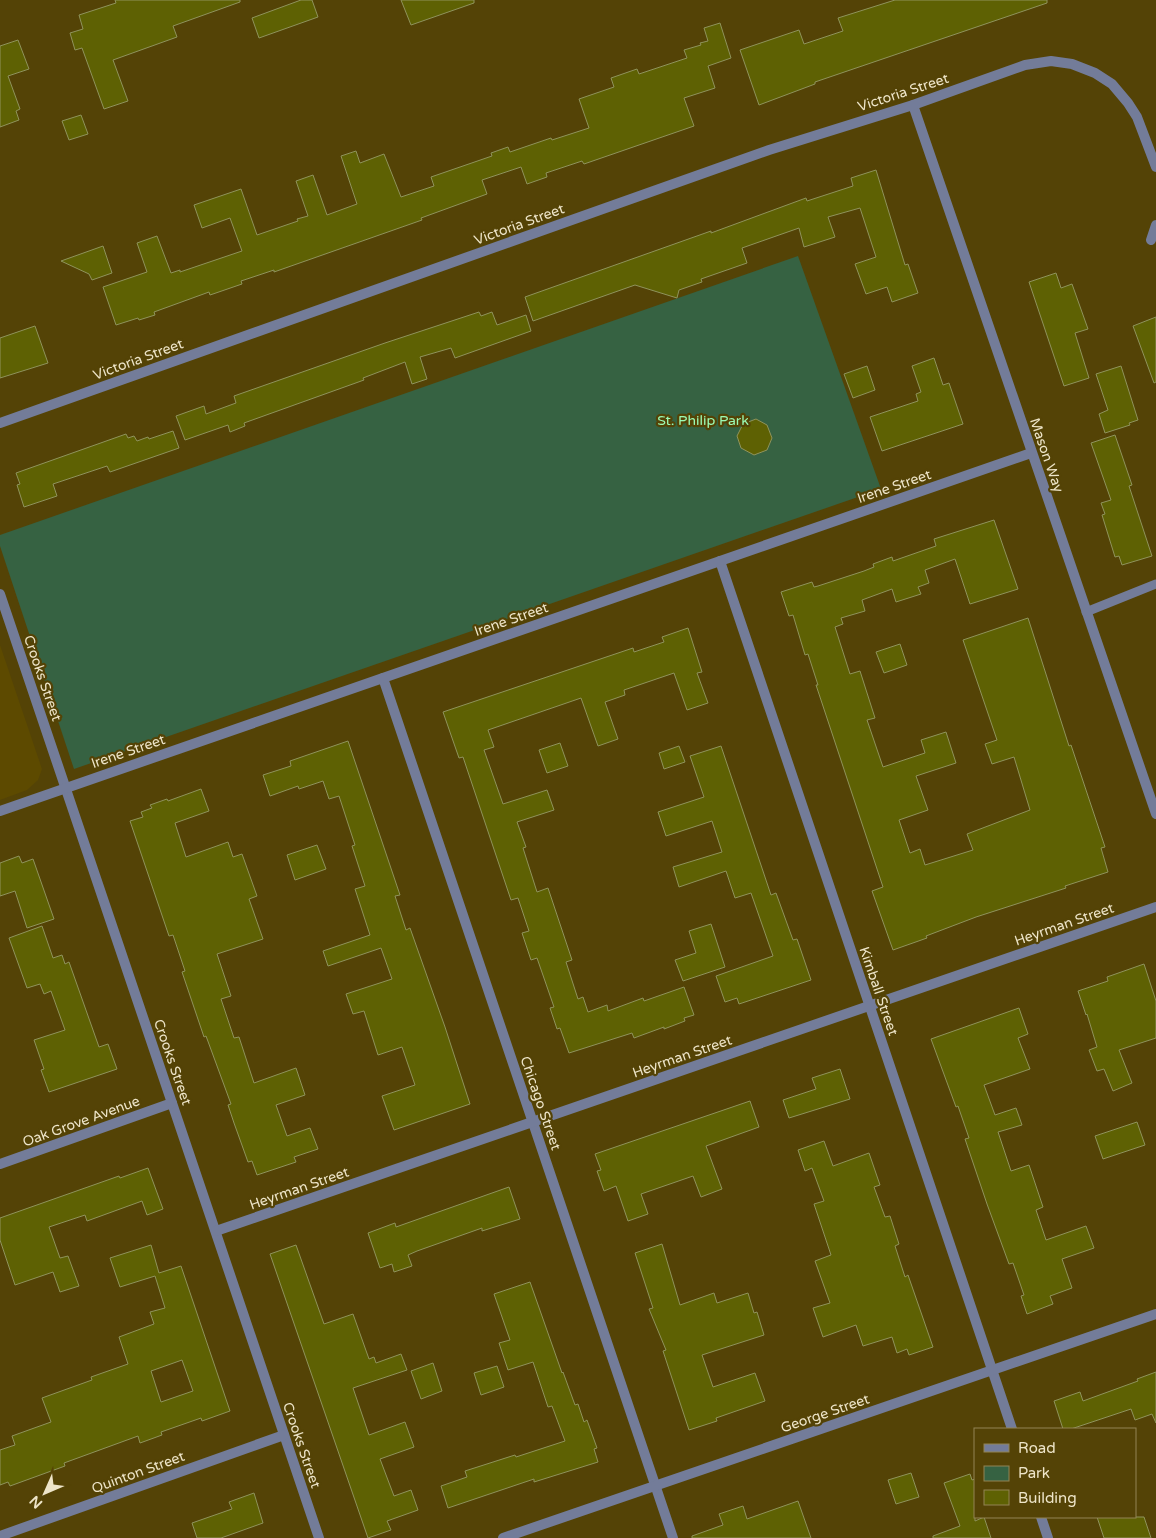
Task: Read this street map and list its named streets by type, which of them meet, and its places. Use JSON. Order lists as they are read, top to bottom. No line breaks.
{"streets":{"street":["Victoria Street","Mason Way","Irene Street","Crooks Street","Heyrman Street","Kimball Street","Chicago Street","Oak Grove Avenue","George Street","Quinton Street"]},"crossings":[["Victoria Street","Mason Way"],["Mason Way","Irene Street"],["Irene Street","Crooks Street"],["Irene Street","Kimball Street"],["Irene Street","Chicago Street"],["Crooks Street","Heyrman Street"],["Crooks Street","Oak Grove Avenue"],["Crooks Street","Quinton Street"],["Heyrman Street","Kimball Street"],["Heyrman Street","Chicago Street"],["Kimball Street","George Street"],["Chicago Street","George Street"]],"parks":["St. Philip Park"],"legend":["Road","Park","Building"],"north":"bottom left"}
